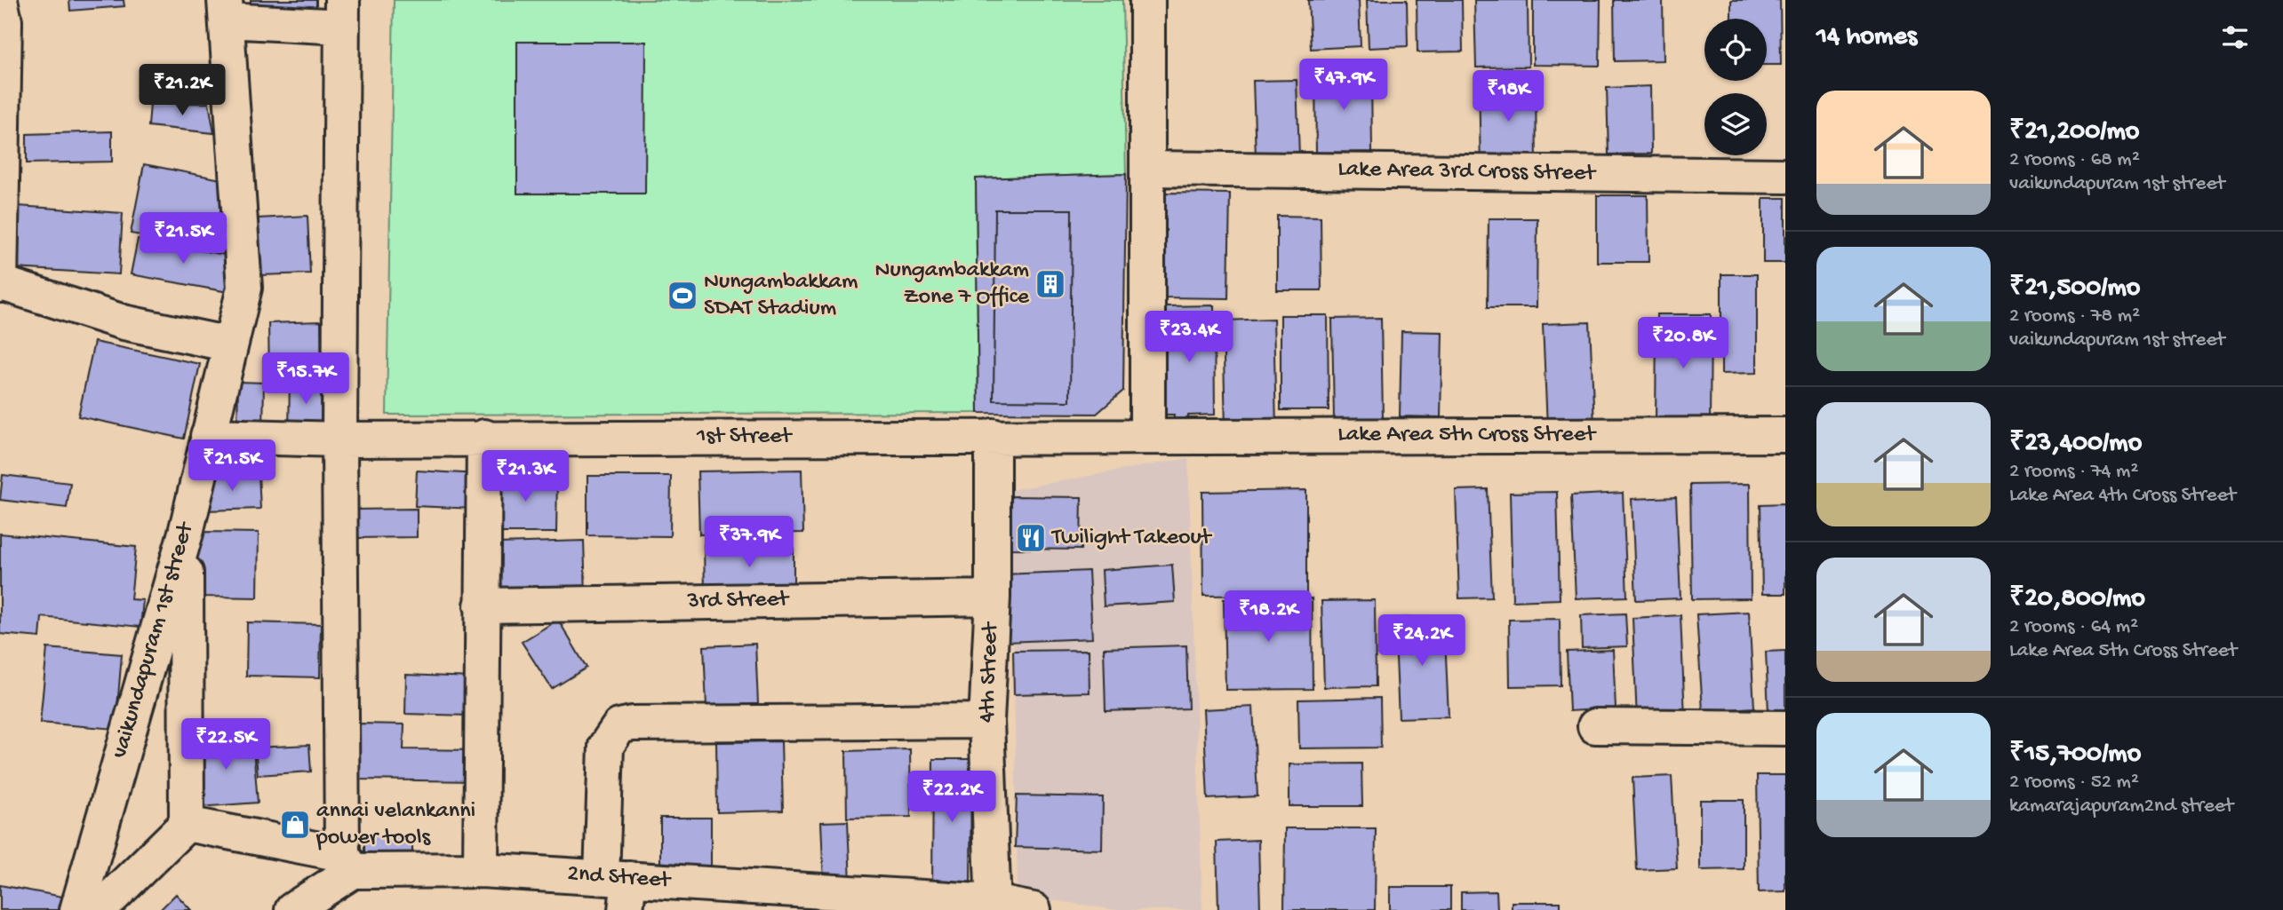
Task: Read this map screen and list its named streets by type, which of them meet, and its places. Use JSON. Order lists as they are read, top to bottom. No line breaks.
{"streets":{"street":["Lake Area 3rd Cross Street","Lake Area 5th Cross Street","1st Street","3rd Street","vaikundapuram 1st street","4th Street","2nd Street"]},"crossings":[["Lake Area 5th Cross Street","1st Street"],["1st Street","vaikundapuram 1st street"],["1st Street","4th Street"],["3rd Street","4th Street"],["4th Street","2nd Street"]],"places":{"building":["Nungambakkam Zone 7 Office"],"sports":["Nungambakkam SDAT Stadium"],"restaurant":["Twilight Takeout"],"shop":["annai velankanni power tools"]},"page":{"heading":"14 homes","price":["₹47.9K","₹21.2K","₹18K","₹21.5K","₹23.4K","₹20.8K","₹15.7K","₹21.5K","₹21.3K","₹37.9K","₹18.2K","₹24.2K","₹22.5K","₹22.2K"],"list":[{"name":"₹21,200/mo","note":"2 rooms · 68 m² · vaikundapuram 1st street"},{"name":"₹21,500/mo","note":"2 rooms · 78 m² · vaikundapuram 1st street"},{"name":"₹23,400/mo","note":"2 rooms · 74 m² · Lake Area 4th Cross Street"},{"name":"₹20,800/mo","note":"2 rooms · 64 m² · Lake Area 5th Cross Street"},{"name":"₹15,700/mo","note":"2 rooms · 52 m² · kamarajapuram2nd street"}]}}
